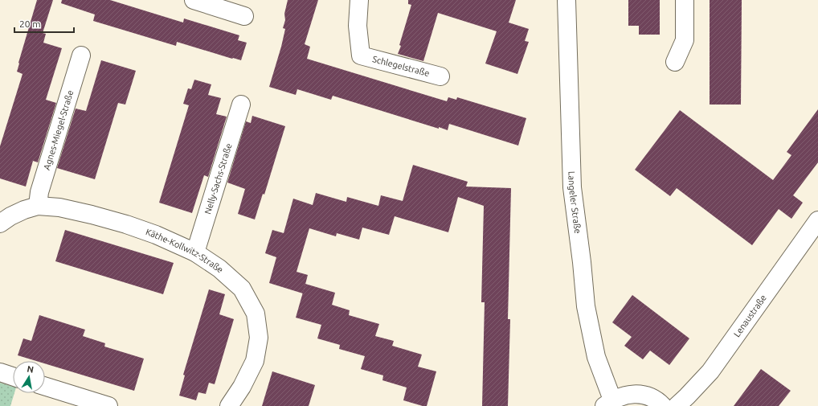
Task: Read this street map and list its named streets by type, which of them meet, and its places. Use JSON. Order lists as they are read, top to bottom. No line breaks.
{"streets":{"street":["Schlegelstraße","Agnes-Miegel-Straße","Nelly-Sachs-Straße","Langeler Straße","Käthe-Kollwitz-Straße","Lenaustraße"]},"crossings":[["Agnes-Miegel-Straße","Käthe-Kollwitz-Straße"],["Nelly-Sachs-Straße","Käthe-Kollwitz-Straße"]],"scale_bar":"20 m","north":"top"}
